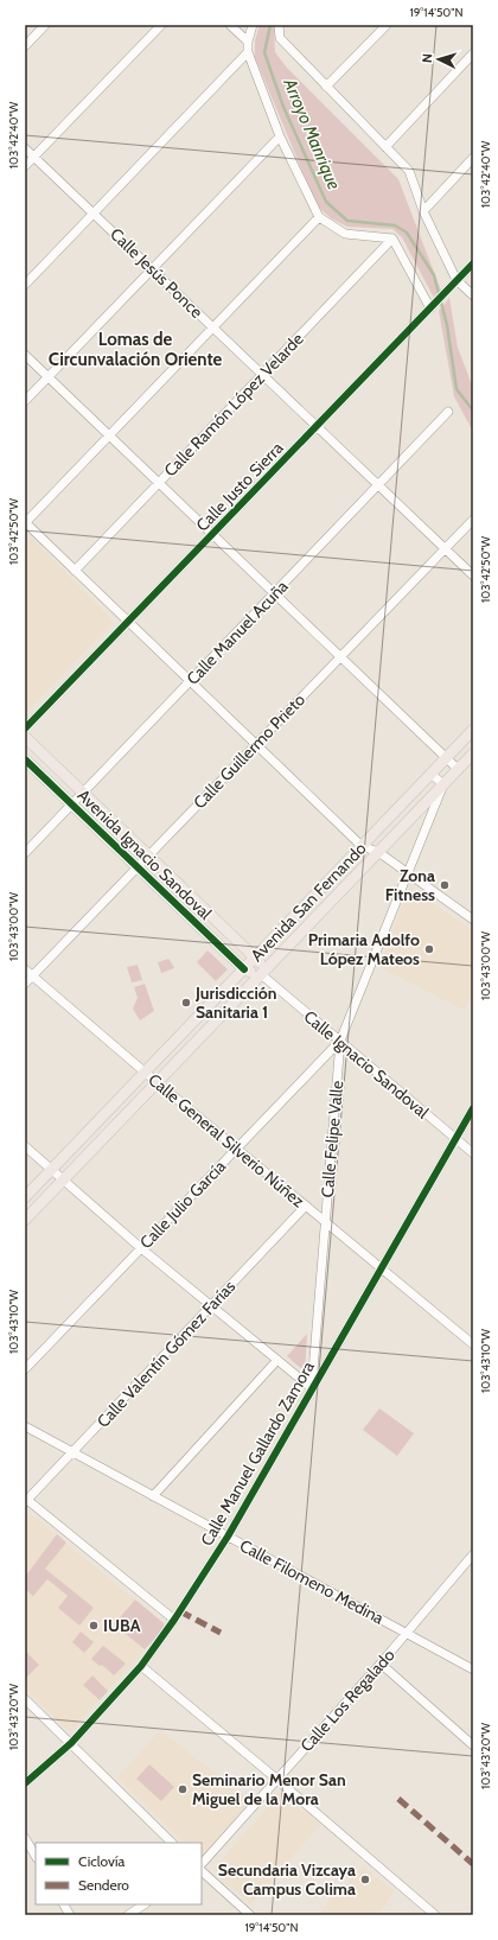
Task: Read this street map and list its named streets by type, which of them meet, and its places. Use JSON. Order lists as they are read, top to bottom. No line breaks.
{"streets":{"main road":["Avenida Ignacio Sandoval","Avenida San Fernando"],"street":["Calle Jesús Ponce","Calle Ramón López Velarde","Calle Justo Sierra","Calle Manuel Acuña","Calle Guillermo Prieto","Calle Ignacio Sandoval","Calle Felipe Valle","Calle General Silverio Núñez","Calle Julio García","Calle Valentín Gómez Farías","Calle Manuel Gallardo Zamora","Calle Filomeno Medina","Calle Los Regalado"]},"crossings":[["Calle Jesús Ponce","Calle Ramón López Velarde"],["Calle Jesús Ponce","Calle Justo Sierra"],["Calle Jesús Ponce","Calle Manuel Acuña"],["Calle Jesús Ponce","Calle Guillermo Prieto"],["Calle Manuel Acuña","Avenida Ignacio Sandoval"],["Calle Guillermo Prieto","Avenida Ignacio Sandoval"],["Calle Guillermo Prieto","Calle General Silverio Núñez"],["Avenida Ignacio Sandoval","Avenida San Fernando"],["Avenida Ignacio Sandoval","Calle Ignacio Sandoval"],["Avenida San Fernando","Calle Ignacio Sandoval"],["Avenida San Fernando","Calle Felipe Valle"],["Avenida San Fernando","Calle General Silverio Núñez"],["Calle Ignacio Sandoval","Calle Felipe Valle"],["Calle Ignacio Sandoval","Calle Julio García"],["Calle Ignacio Sandoval","Calle Manuel Gallardo Zamora"],["Calle Felipe Valle","Calle General Silverio Núñez"],["Calle Felipe Valle","Calle Julio García"],["Calle Felipe Valle","Calle Manuel Gallardo Zamora"],["Calle General Silverio Núñez","Calle Julio García"],["Calle General Silverio Núñez","Calle Valentín Gómez Farías"],["Calle General Silverio Núñez","Calle Manuel Gallardo Zamora"],["Calle Valentín Gómez Farías","Calle Filomeno Medina"],["Calle Manuel Gallardo Zamora","Calle Filomeno Medina"],["Calle Filomeno Medina","Calle Los Regalado"]],"districts":["Lomas de Circunvalación Oriente"],"water":["Arroyo Manrique"],"places":["Zona Fitness","Primaria Adolfo López Mateos","Jurisdicción Sanitaria 1","IUBA","Seminario Menor San Miguel de la Mora","Secundaria Vizcaya Campus Colima"],"legend":["Ciclovía","Sendero"],"north":"left","coordinates":["19°14'50\"N","103°42'40\"W","103°42'50\"W","103°43'00\"W","103°43'10\"W","103°43'20\"W"]}
